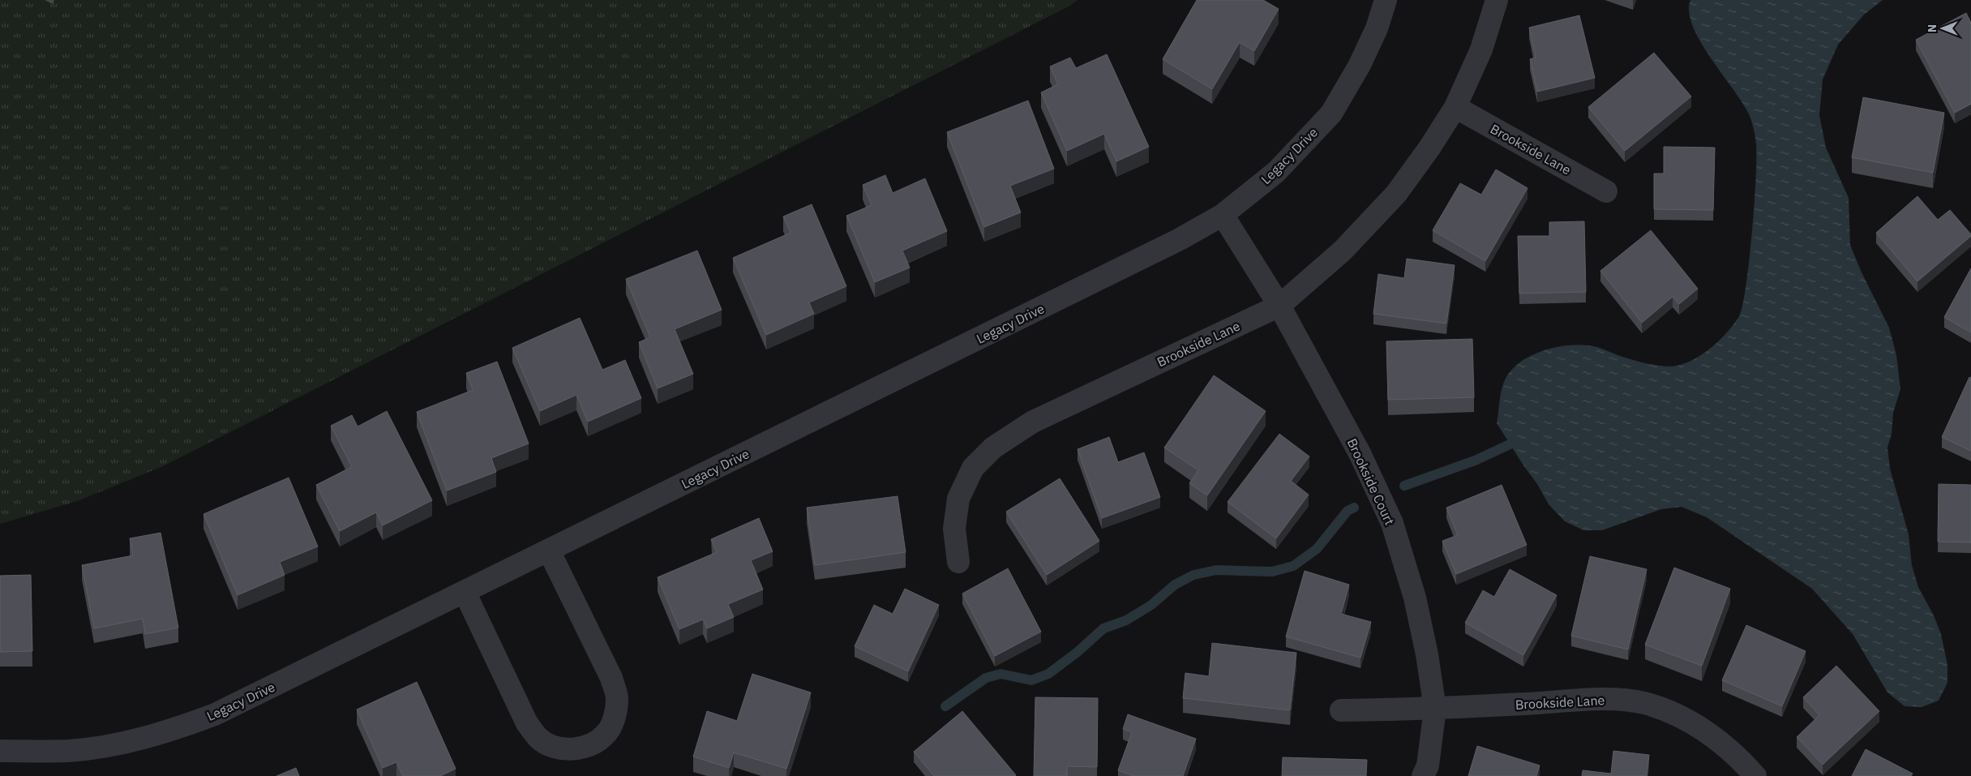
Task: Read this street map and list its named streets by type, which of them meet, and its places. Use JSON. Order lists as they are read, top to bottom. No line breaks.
{"streets":{"street":["Brookside Lane","Legacy Drive","Brookside Court"]},"crossings":[["Brookside Lane","Brookside Court"],["Legacy Drive","Brookside Court"]],"north":"left"}
